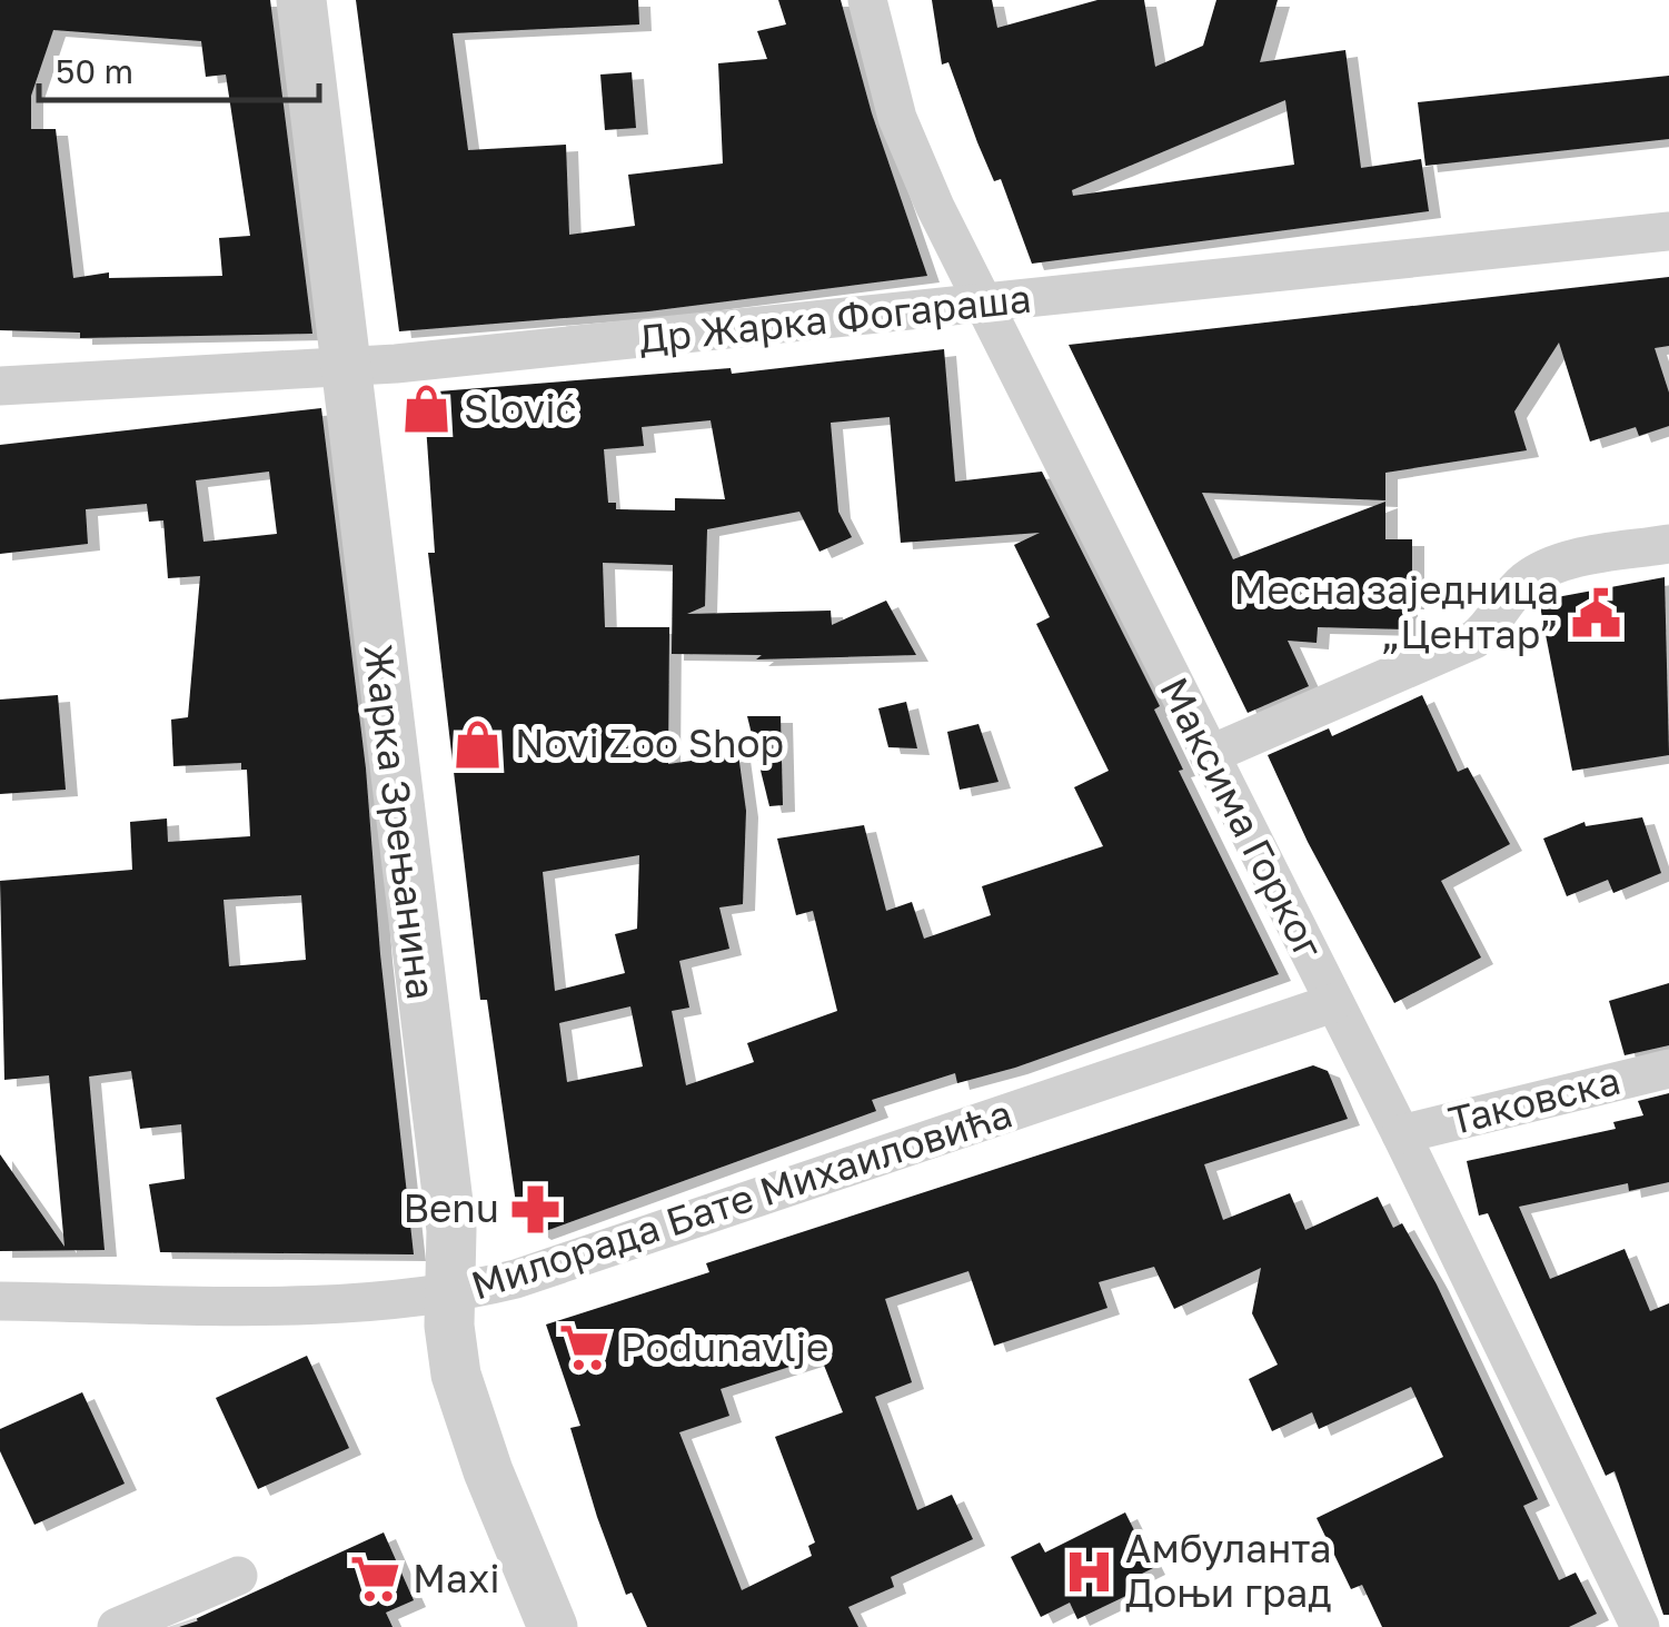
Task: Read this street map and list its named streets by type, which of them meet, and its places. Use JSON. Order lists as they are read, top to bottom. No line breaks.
{"streets":{"street":["Др Жарка Фогараша","Максима Горког","Жарка Зрењанина","Таковска","Милорада Бате Михаиловића"]},"crossings":[["Др Жарка Фогараша","Максима Горког"],["Др Жарка Фогараша","Жарка Зрењанина"],["Максима Горког","Таковска"],["Максима Горког","Милорада Бате Михаиловића"],["Жарка Зрењанина","Милорада Бате Михаиловића"]],"places":{"shop":["Slović","Novi Zoo Shop"],"public building":["Месна заједница „Центар”"],"pharmacy":["Benu"],"supermarket":["Podunavlje","Maxi"],"hospital":["Амбуланта Доњи град"]},"scale_bar":"50 m"}
